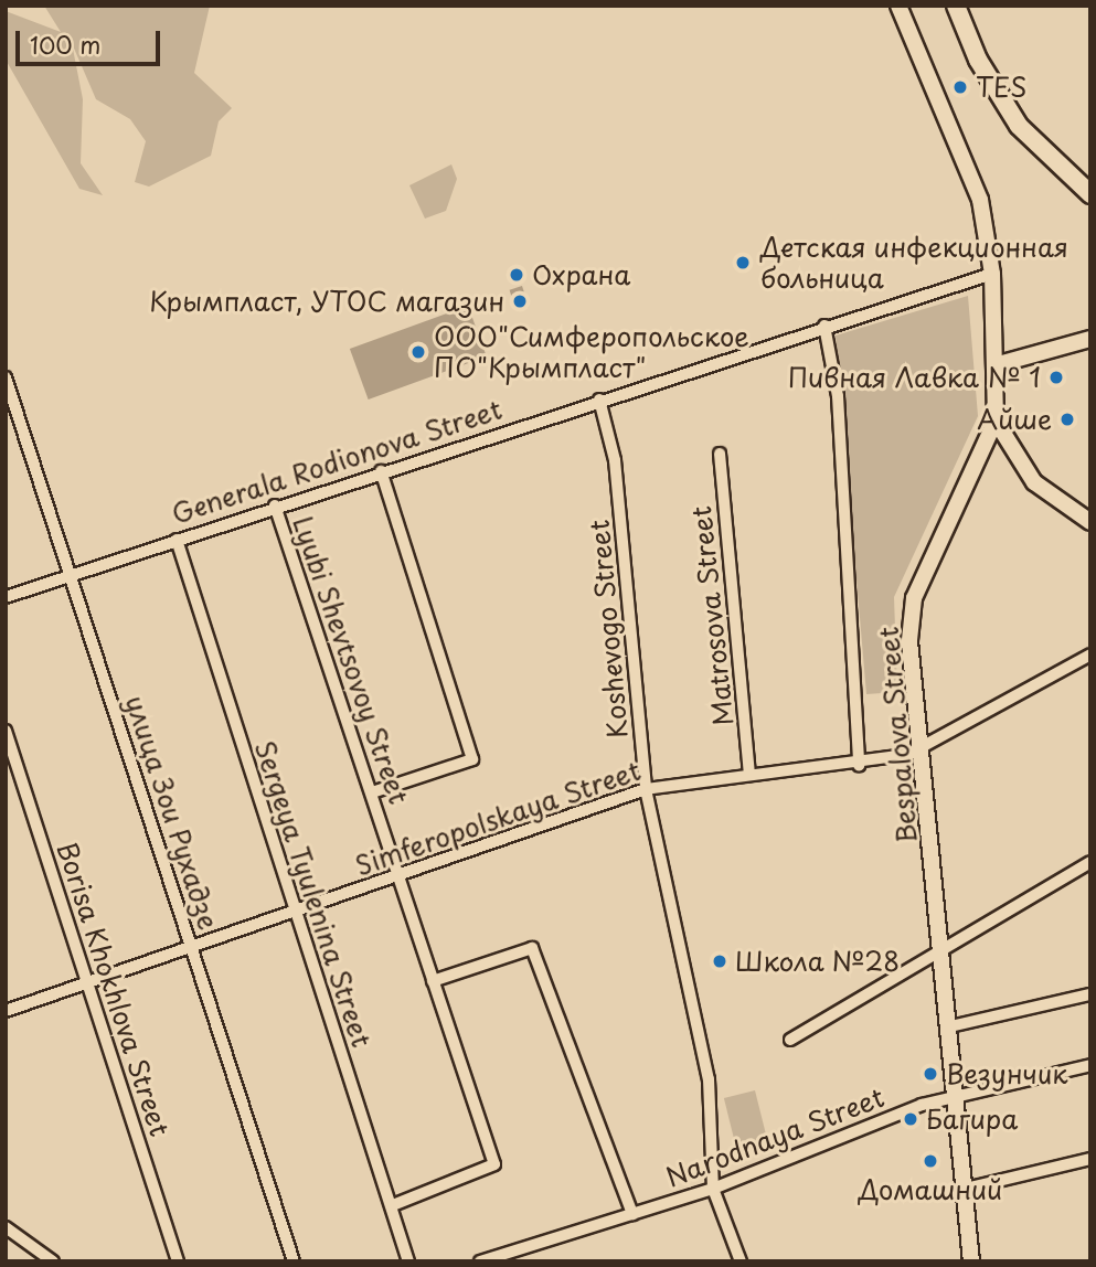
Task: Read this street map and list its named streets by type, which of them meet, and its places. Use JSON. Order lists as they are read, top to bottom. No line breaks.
{"streets":{"main road":["Bespalova Street"],"street":["Generala Rodionova Street","Matrosova Street","Koshevogo Street","Lyubi Shevtsovoy Street","улица Зои Рухадзе","Simferopolskaya Street","Sergeya Tyulenina Street","Borisa Khokhlova Street","Narodnaya Street"]},"crossings":[["Generala Rodionova Street","Koshevogo Street"],["Generala Rodionova Street","Lyubi Shevtsovoy Street"],["Generala Rodionova Street","Bespalova Street"],["Generala Rodionova Street","улица Зои Рухадзе"],["Generala Rodionova Street","Sergeya Tyulenina Street"],["Matrosova Street","Simferopolskaya Street"],["Koshevogo Street","Simferopolskaya Street"],["Koshevogo Street","Narodnaya Street"],["Lyubi Shevtsovoy Street","Simferopolskaya Street"],["Lyubi Shevtsovoy Street","Sergeya Tyulenina Street"],["Bespalova Street","Simferopolskaya Street"],["Bespalova Street","Narodnaya Street"],["улица Зои Рухадзе","Simferopolskaya Street"],["Simferopolskaya Street","Sergeya Tyulenina Street"],["Simferopolskaya Street","Borisa Khokhlova Street"]],"places":["TES","Детская инфекционная больница","Охрана","Крымпласт, УТОС магазин","ООО\"Симферопольское ПО\"Крымпласт\"","Пивная Лавка № 1","Айше","Школа №28","Везунчик","Багира","Домашний"],"scale_bar":"100 m"}
